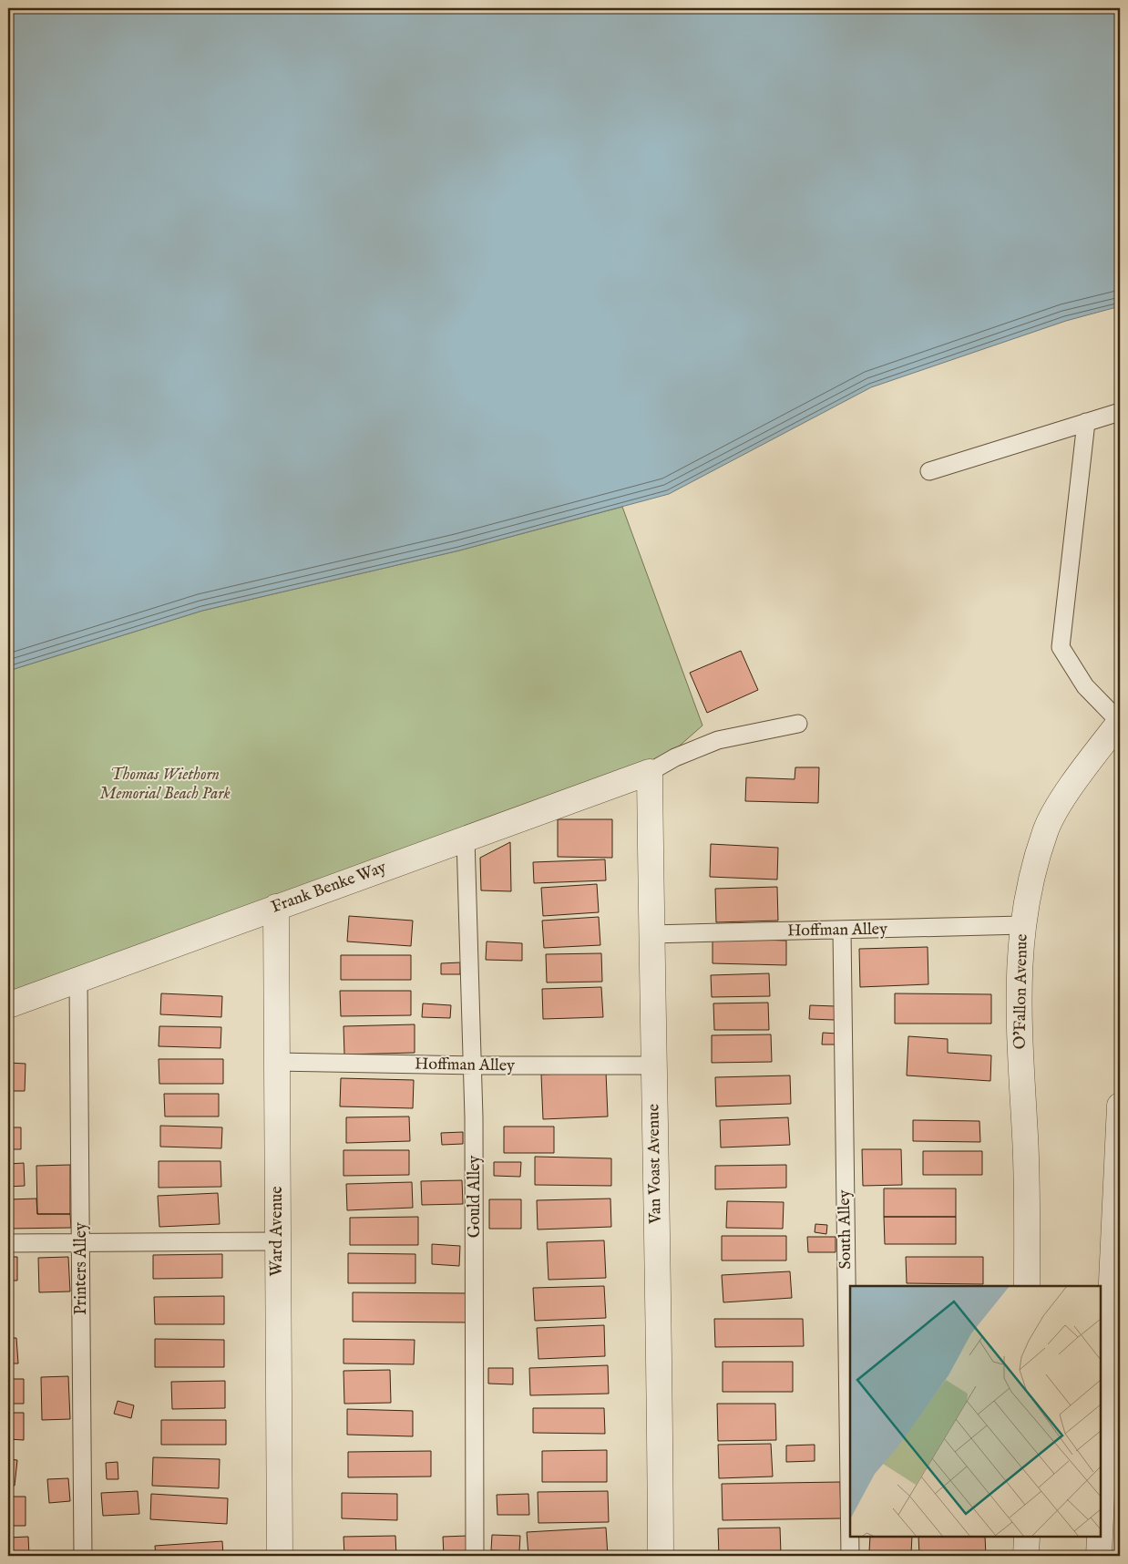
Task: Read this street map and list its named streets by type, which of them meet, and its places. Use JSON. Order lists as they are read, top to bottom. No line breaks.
{"streets":{"street":["Frank Benke Way","O’Fallon Avenue","Van Voast Avenue","Ward Avenue"],"lane":["Hoffman Alley","Gould Alley","South Alley","Printers Alley"]},"crossings":[["Frank Benke Way","Van Voast Avenue"],["Frank Benke Way","Gould Alley"],["Frank Benke Way","Ward Avenue"],["Frank Benke Way","Printers Alley"],["Hoffman Alley","O’Fallon Avenue"],["Hoffman Alley","Van Voast Avenue"],["Hoffman Alley","Gould Alley"],["Hoffman Alley","South Alley"],["Hoffman Alley","Ward Avenue"]],"parks":["Thomas Wiethorn Memorial Beach Park"]}
